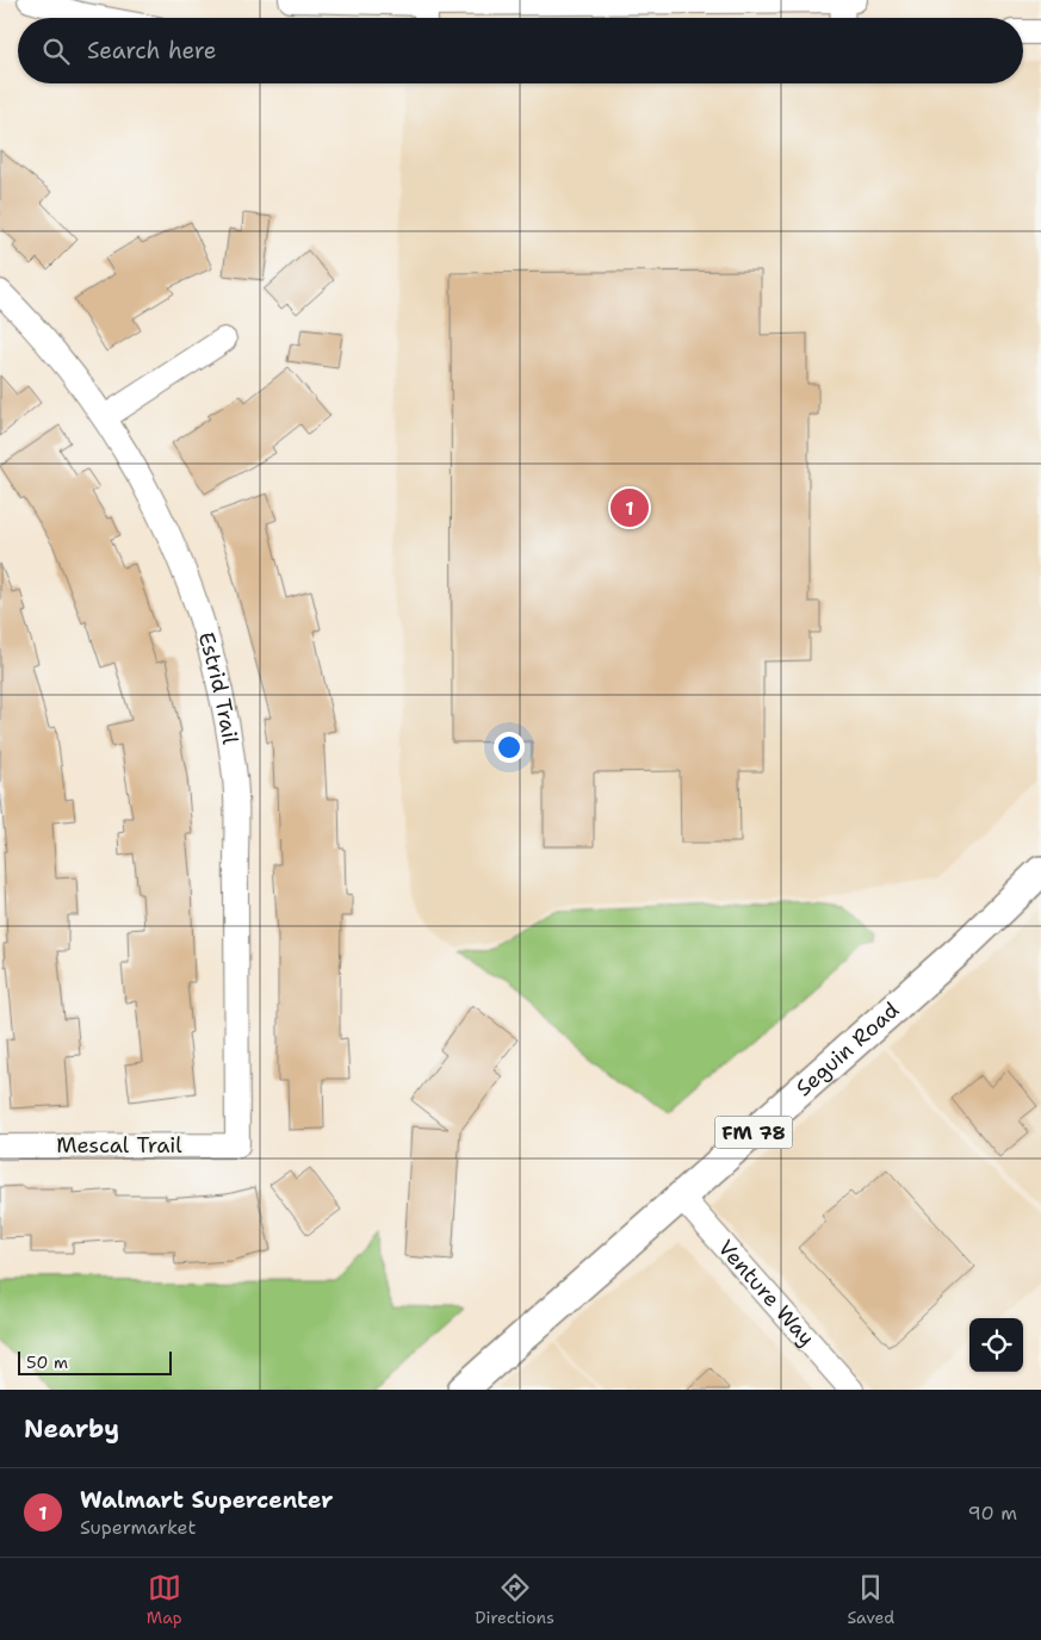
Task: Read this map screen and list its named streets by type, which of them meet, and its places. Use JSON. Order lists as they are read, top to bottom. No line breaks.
{"streets":{"main road":["Seguin Road","FM 78"],"street":["Estrid Trail","Mescal Trail","Venture Way"]},"crossings":[["Estrid Trail","Mescal Trail"],["Seguin Road","Venture Way"]],"scale_bar":"50 m","page":{"search":"Search here","pins":"1","scale":"50 m","heading":"Nearby","list":[{"mark":"1","name":"Walmart Supercenter","note":"Supermarket","value":"90 m"}],"nav":["Map","Directions","Saved"]}}
